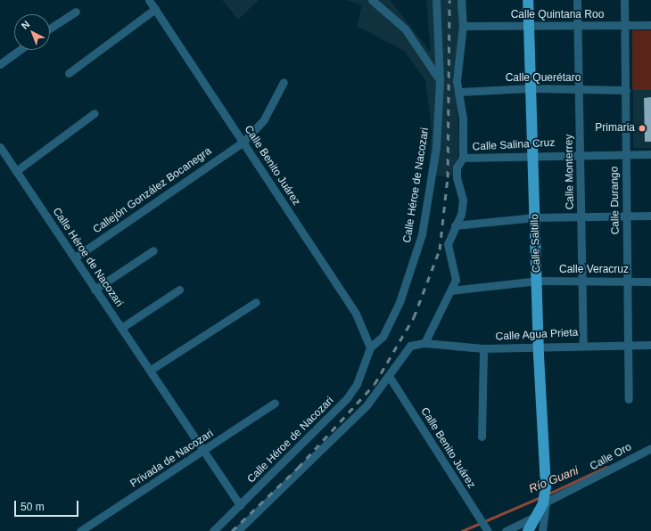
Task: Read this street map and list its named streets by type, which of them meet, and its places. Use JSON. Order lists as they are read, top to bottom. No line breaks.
{"streets":{"main road":["Calle Saltillo"],"street":["Calle Quintana Roo","Calle Querétaro","Calle Salina Cruz","Calle Benito Juárez","Calle Monterrey","Calle Héroe de Nacozari","Callejón González Bocanegra","Calle Durango","Calle Veracruz","Calle Agua Prieta","Calle Oro","Privada de Nacozari"]},"crossings":[["Calle Quintana Roo","Calle Monterrey"],["Calle Quintana Roo","Calle Durango"],["Calle Quintana Roo","Calle Saltillo"],["Calle Querétaro","Calle Monterrey"],["Calle Querétaro","Calle Durango"],["Calle Querétaro","Calle Saltillo"],["Calle Salina Cruz","Calle Monterrey"],["Calle Salina Cruz","Calle Durango"],["Calle Salina Cruz","Calle Saltillo"],["Calle Benito Juárez","Calle Héroe de Nacozari"],["Calle Benito Juárez","Callejón González Bocanegra"],["Calle Monterrey","Calle Veracruz"],["Calle Monterrey","Calle Agua Prieta"],["Calle Héroe de Nacozari","Callejón González Bocanegra"],["Calle Héroe de Nacozari","Privada de Nacozari"],["Calle Durango","Calle Veracruz"],["Calle Durango","Calle Agua Prieta"],["Calle Saltillo","Calle Veracruz"],["Calle Saltillo","Calle Agua Prieta"],["Calle Saltillo","Calle Oro"]],"water":["Río Guani"],"places":["Primaria"],"scale_bar":"50 m","north":"top left"}
